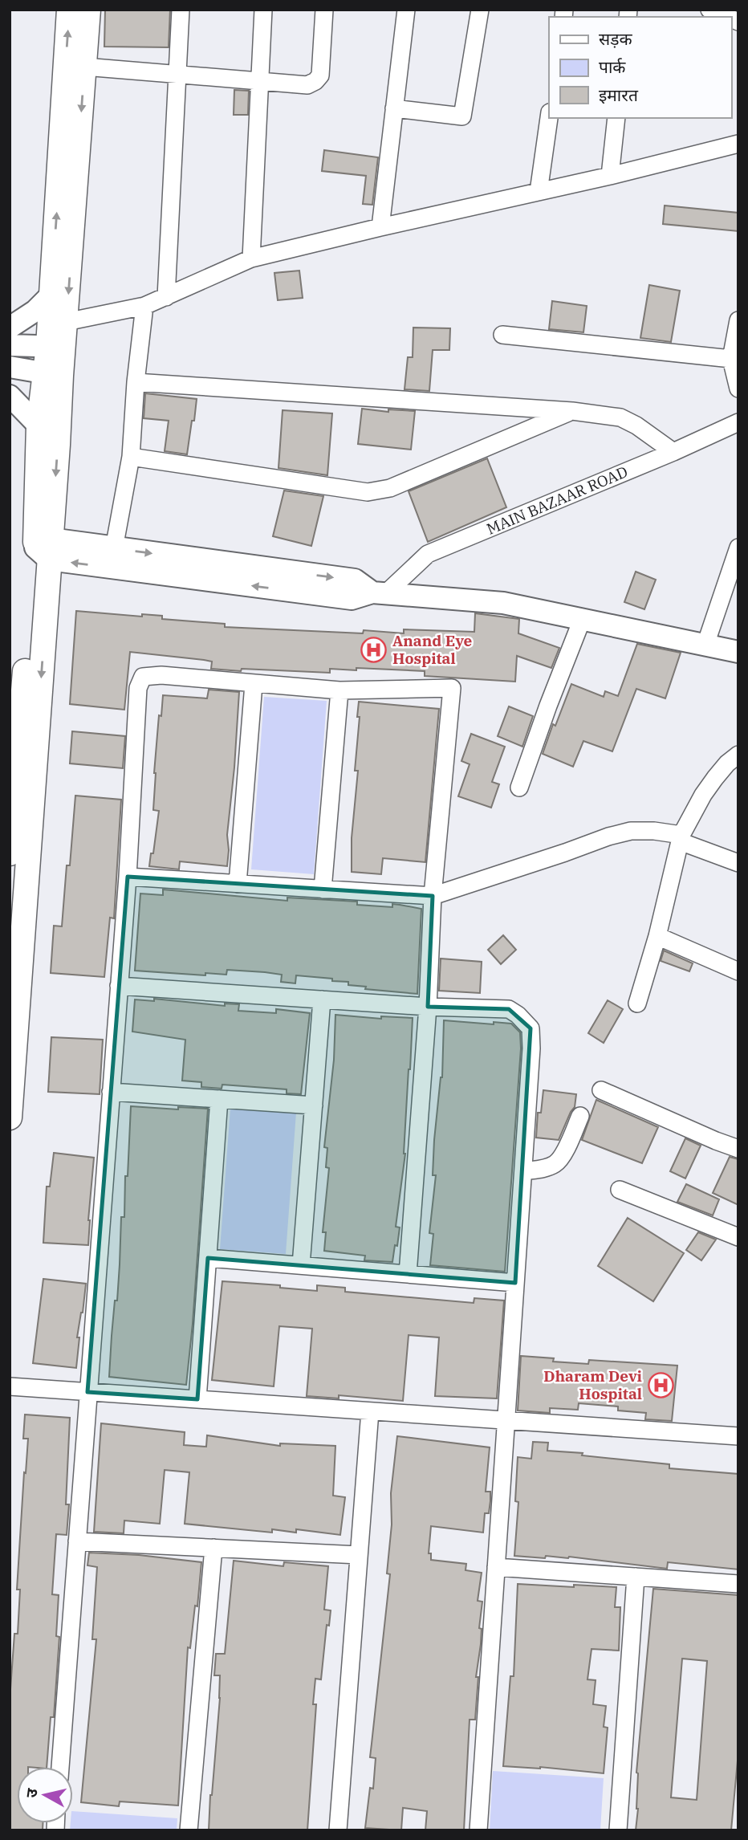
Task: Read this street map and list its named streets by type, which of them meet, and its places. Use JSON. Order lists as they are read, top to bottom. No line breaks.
{"streets":{"street":["MAIN BAZAAR ROAD"]},"places":{"hospital":["Anand Eye Hospital","Dharam Devi Hospital"]},"legend":["सड़क","पार्क","इमारत"],"north":"left"}
